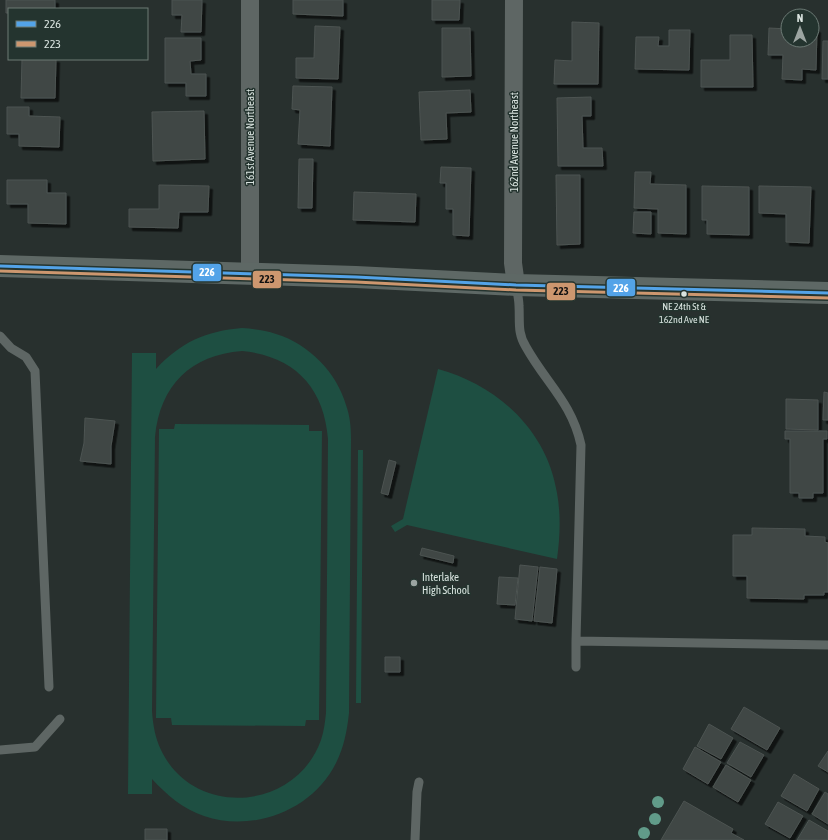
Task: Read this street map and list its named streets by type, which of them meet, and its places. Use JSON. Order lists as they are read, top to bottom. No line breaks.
{"streets":{"street":["161st Avenue Northeast","162nd Avenue Northeast"]},"places":["NE 24th St & 162nd Ave NE","Interlake High School"],"lines":["transit line 226","transit line 223"],"legend":["226","223"],"north":"top"}
